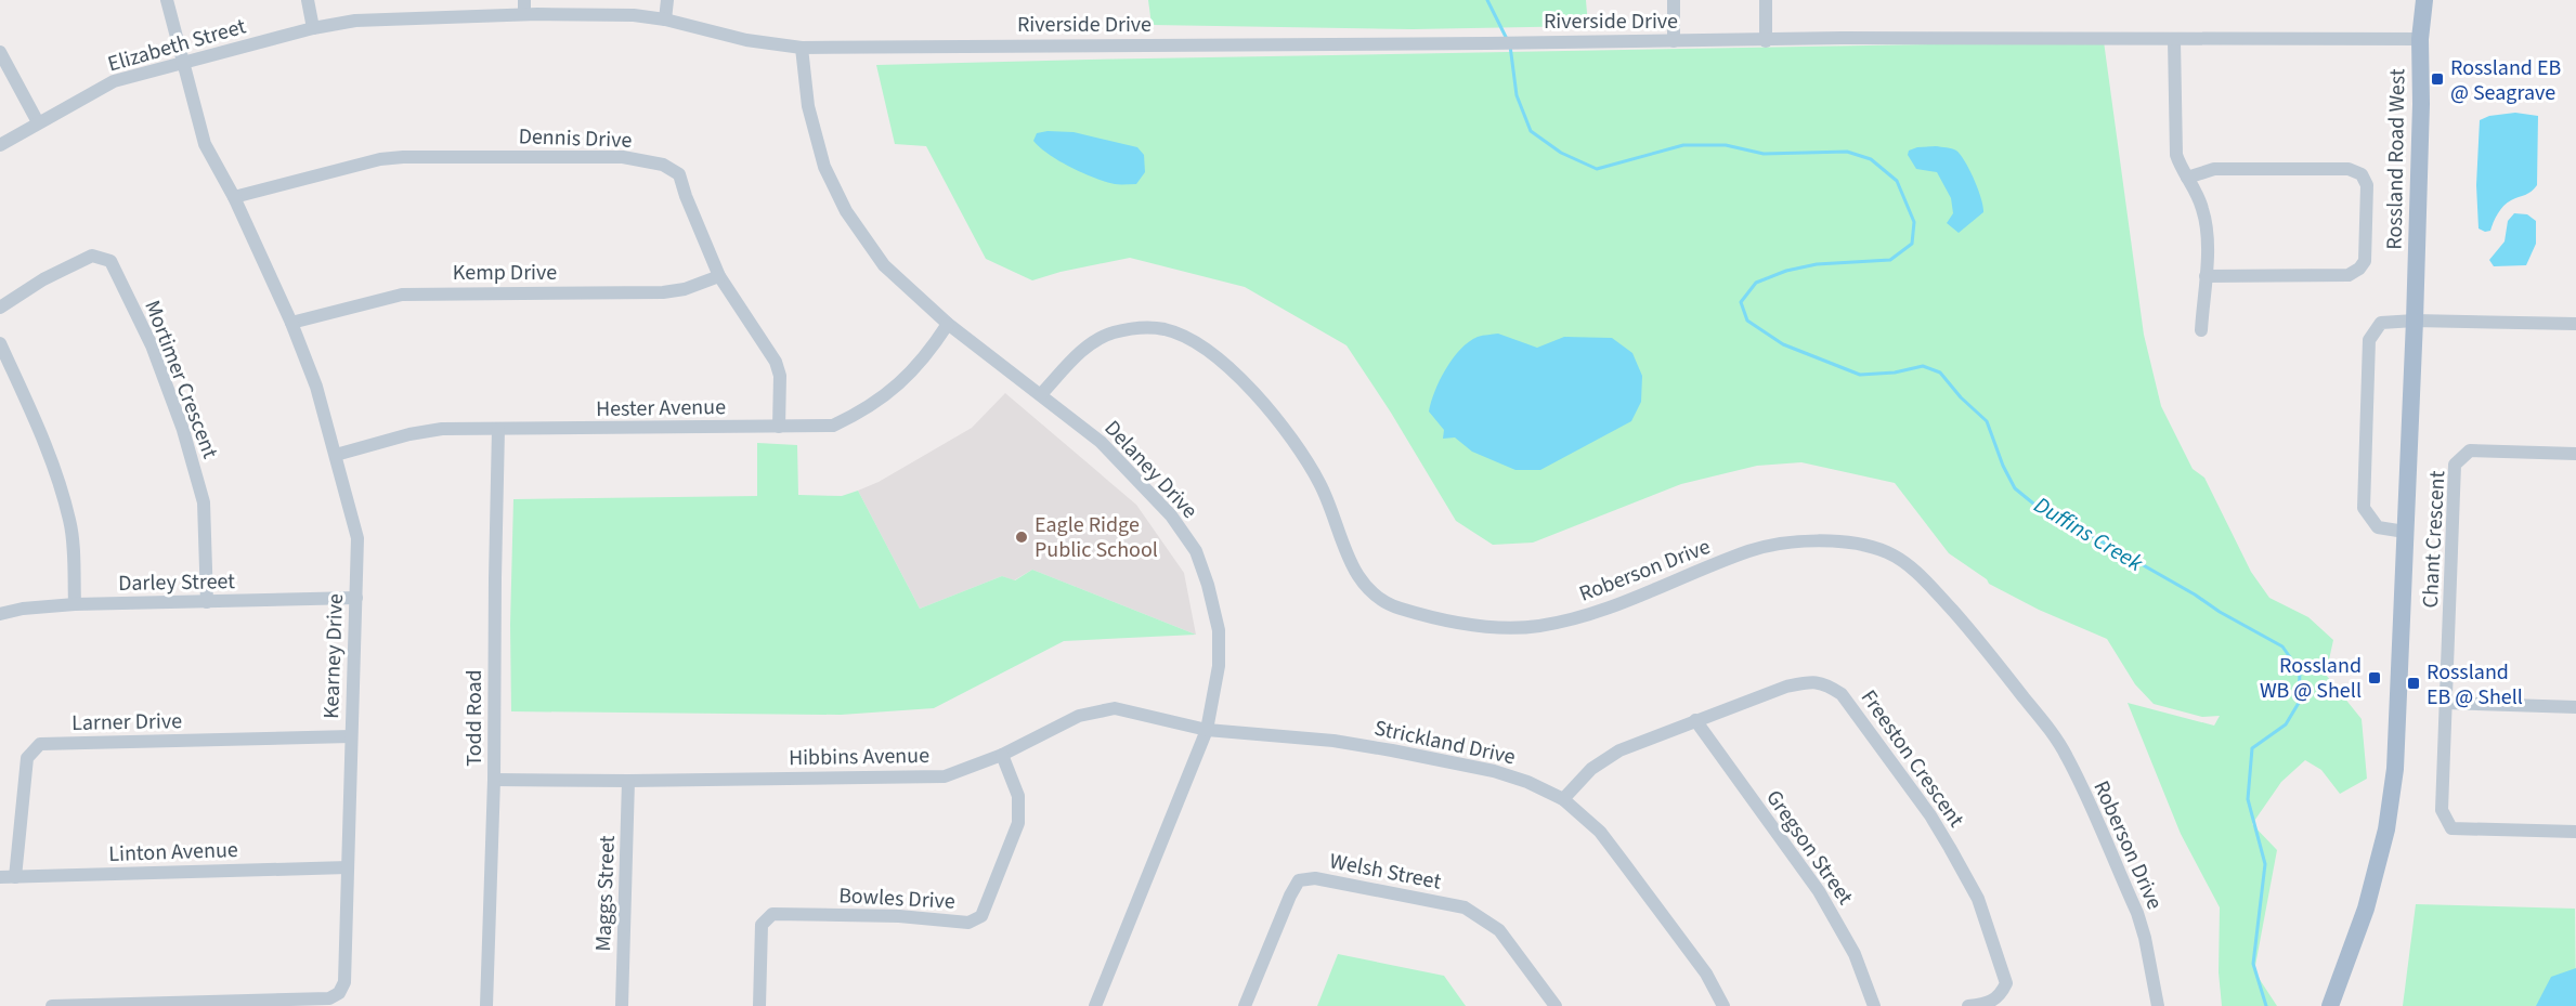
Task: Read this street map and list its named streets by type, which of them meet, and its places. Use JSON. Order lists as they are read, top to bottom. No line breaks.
{"streets":{"main road":["Rossland Road West"],"street":["Riverside Drive","Elizabeth Street","Dennis Drive","Kemp Drive","Mortimer Crescent","Hester Avenue","Delaney Drive","Chant Crescent","Roberson Drive","Darley Street","Kearney Drive","Todd Road","Larner Drive","Strickland Drive","Hibbins Avenue","Freeston Crescent","Gregson Street","Linton Avenue","Welsh Street","Maggs Street","Bowles Drive"]},"crossings":[["Riverside Drive","Elizabeth Street"],["Riverside Drive","Rossland Road West"],["Riverside Drive","Delaney Drive"],["Elizabeth Street","Delaney Drive"],["Elizabeth Street","Kearney Drive"],["Dennis Drive","Kemp Drive"],["Dennis Drive","Hester Avenue"],["Dennis Drive","Kearney Drive"],["Kemp Drive","Kearney Drive"],["Mortimer Crescent","Darley Street"],["Hester Avenue","Delaney Drive"],["Hester Avenue","Kearney Drive"],["Hester Avenue","Todd Road"],["Delaney Drive","Roberson Drive"],["Delaney Drive","Strickland Drive"],["Delaney Drive","Hibbins Avenue"],["Darley Street","Kearney Drive"],["Kearney Drive","Larner Drive"],["Kearney Drive","Linton Avenue"],["Todd Road","Hibbins Avenue"],["Larner Drive","Linton Avenue"],["Strickland Drive","Hibbins Avenue"],["Strickland Drive","Freeston Crescent"],["Hibbins Avenue","Maggs Street"],["Hibbins Avenue","Bowles Drive"],["Freeston Crescent","Gregson Street"]],"water":["Duffins Creek"],"places":{"transit":["Rossland EB @ Seagrave","Rossland WB @ Shell","Rossland EB @ Shell"],"other":["Eagle Ridge Public School"]}}
